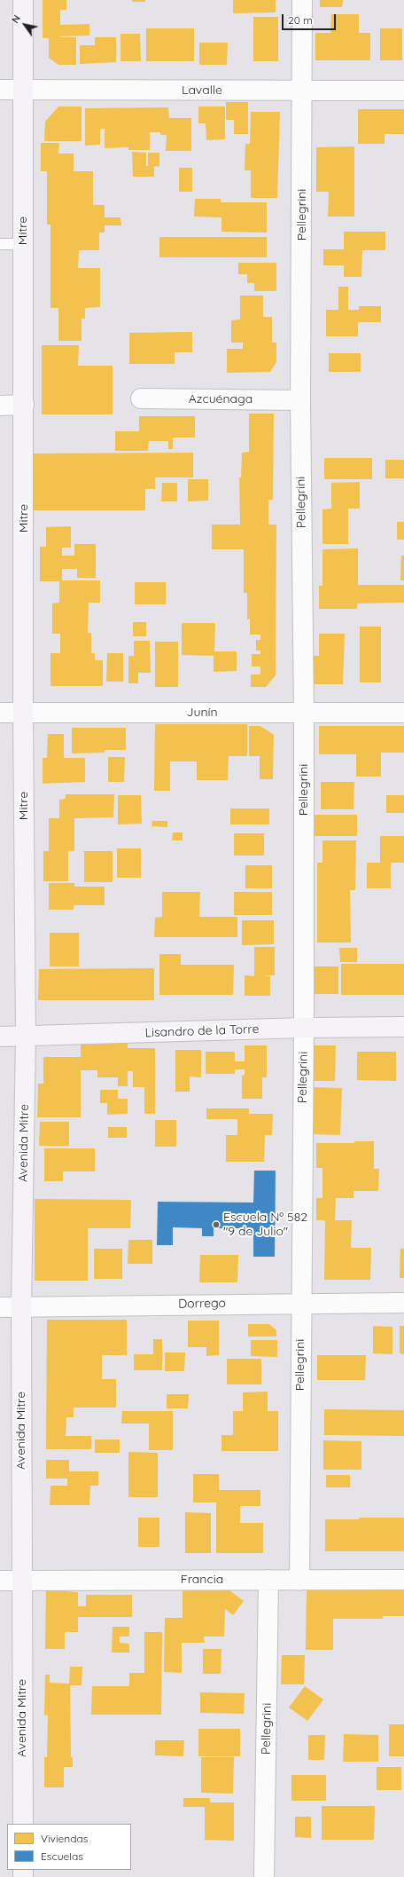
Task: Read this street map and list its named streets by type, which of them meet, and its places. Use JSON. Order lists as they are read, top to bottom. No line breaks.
{"streets":{"street":["Lavalle","Pellegrini","Mitre","Azcuénaga","Junín","Lisandro de la Torre","Avenida Mitre","Dorrego","Francia"]},"crossings":[["Lavalle","Pellegrini"],["Lavalle","Mitre"],["Pellegrini","Azcuénaga"],["Pellegrini","Junín"],["Pellegrini","Lisandro de la Torre"],["Pellegrini","Dorrego"],["Pellegrini","Francia"],["Mitre","Junín"],["Mitre","Lisandro de la Torre"],["Mitre","Avenida Mitre"],["Lisandro de la Torre","Avenida Mitre"],["Avenida Mitre","Dorrego"],["Avenida Mitre","Francia"]],"places":["Escuela Nº 582 \"9 de Julio\""],"legend":["Viviendas","Escuelas"],"scale_bar":"20 m","north":"top left"}
